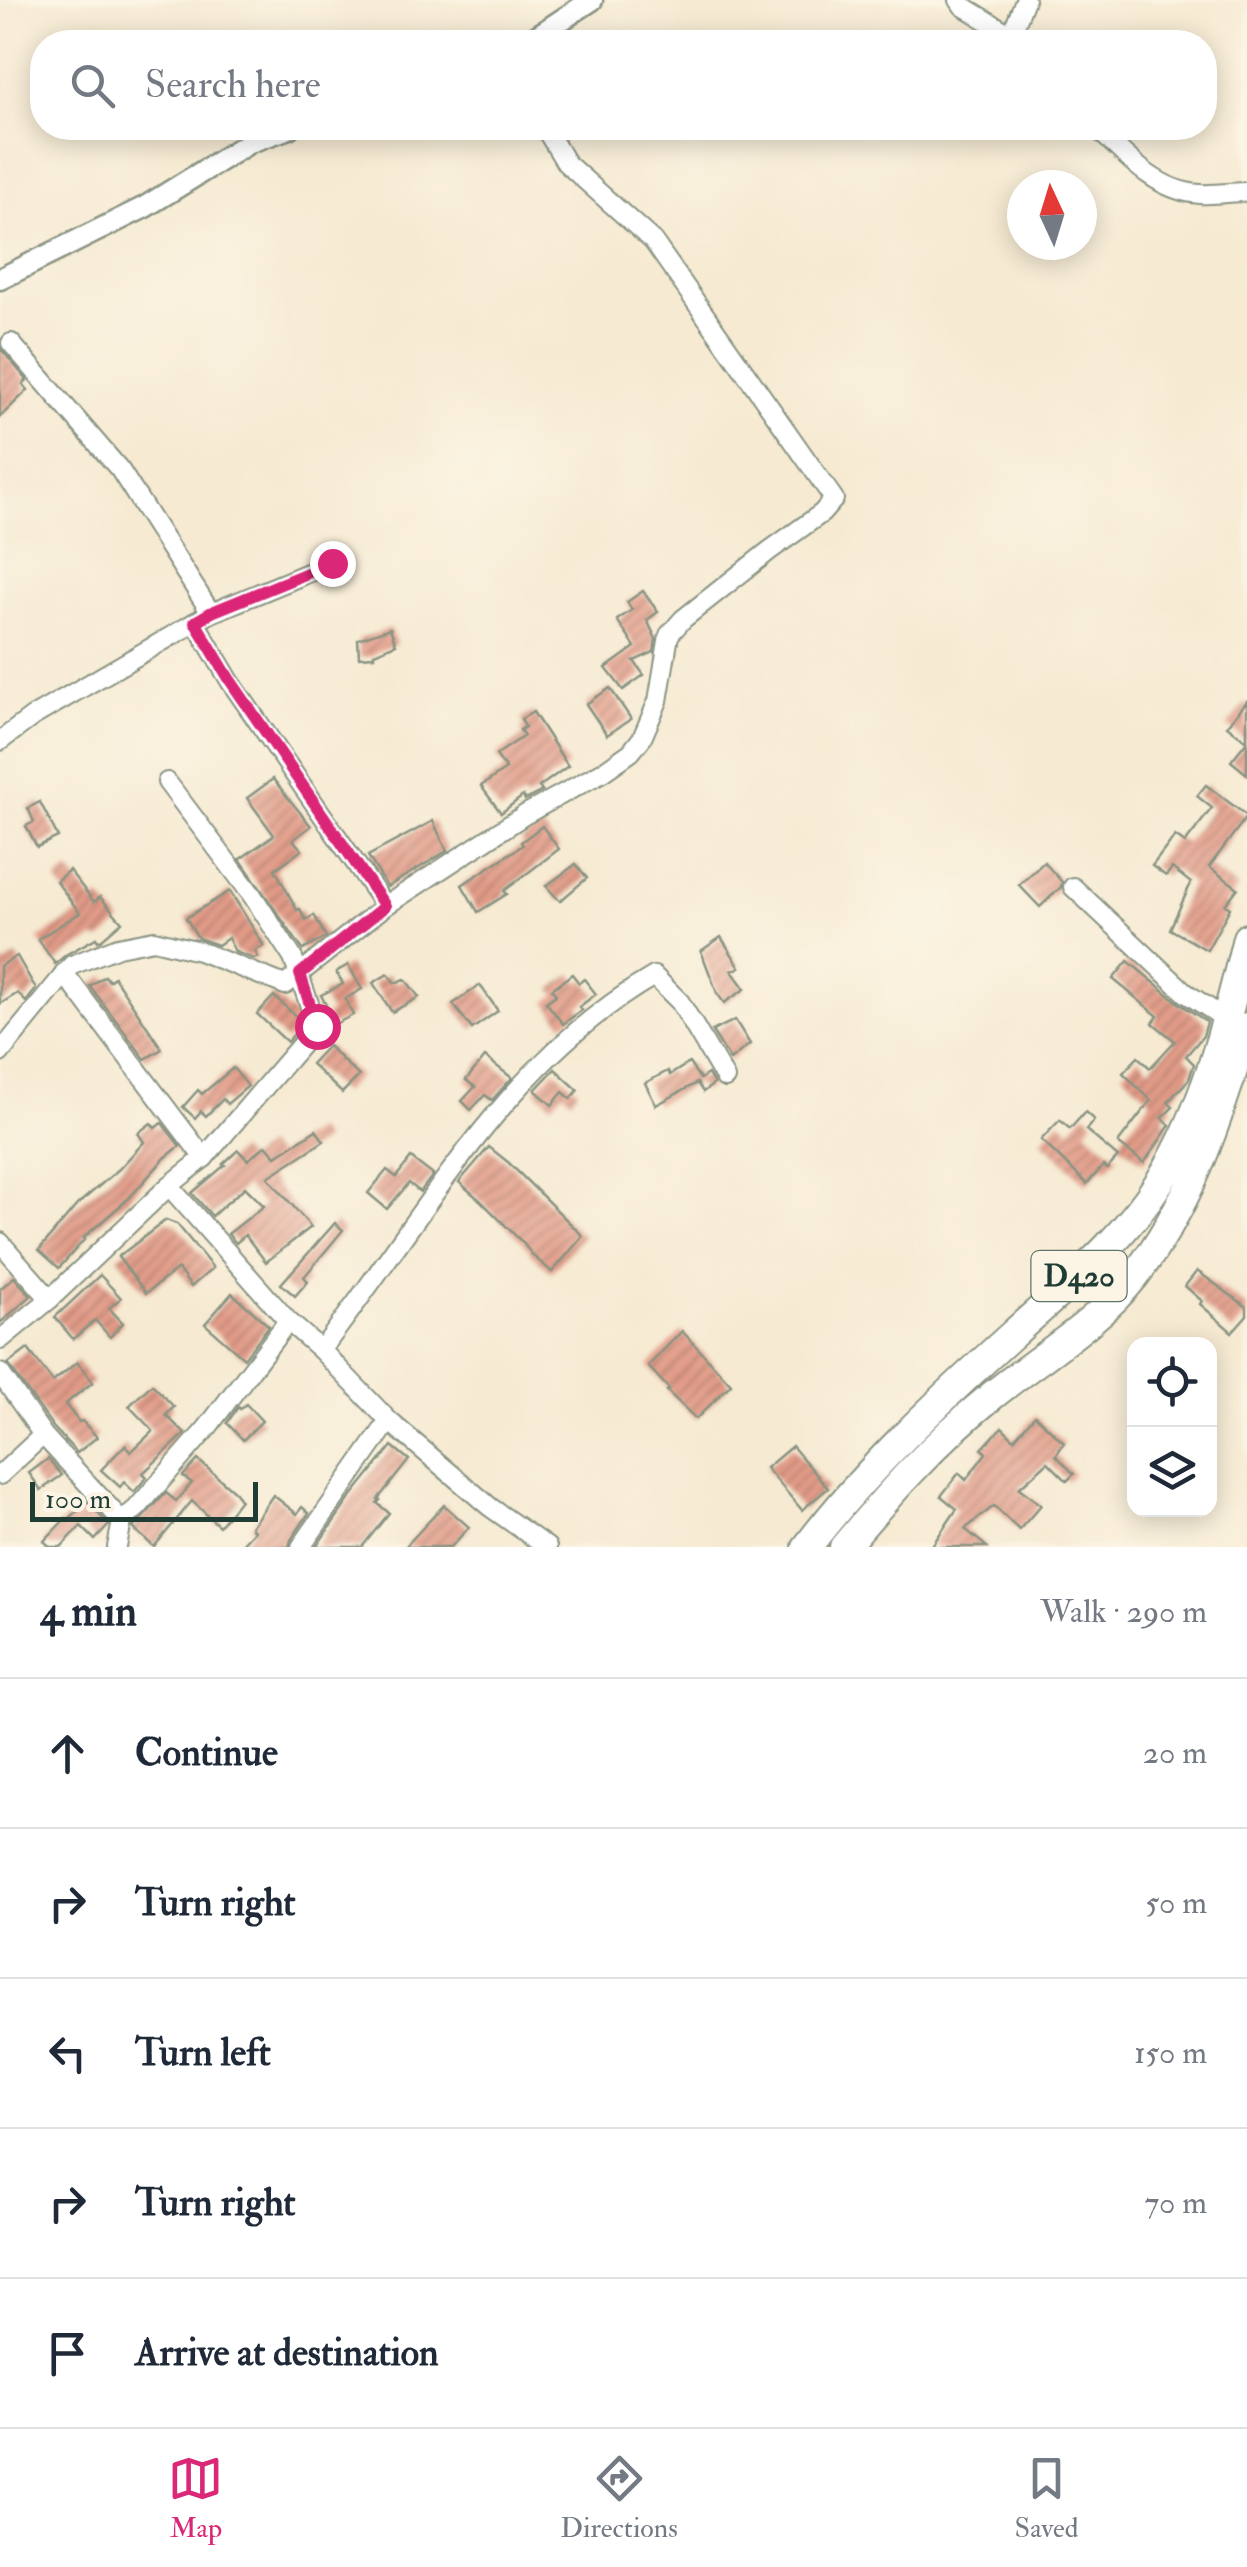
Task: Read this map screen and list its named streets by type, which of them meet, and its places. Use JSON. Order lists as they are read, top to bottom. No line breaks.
{"streets":{"highway":["D420"]},"scale_bar":"100 m","north":"top","page":{"search":"Search here","scale":"100 m","heading":["4 min","Walk · 290 m"],"list":[["Continue","20 m"],["Turn right","50 m"],["Turn left","150 m"],["Turn right","70 m"],"Arrive at destination"],"nav":["Map","Directions","Saved"]}}
